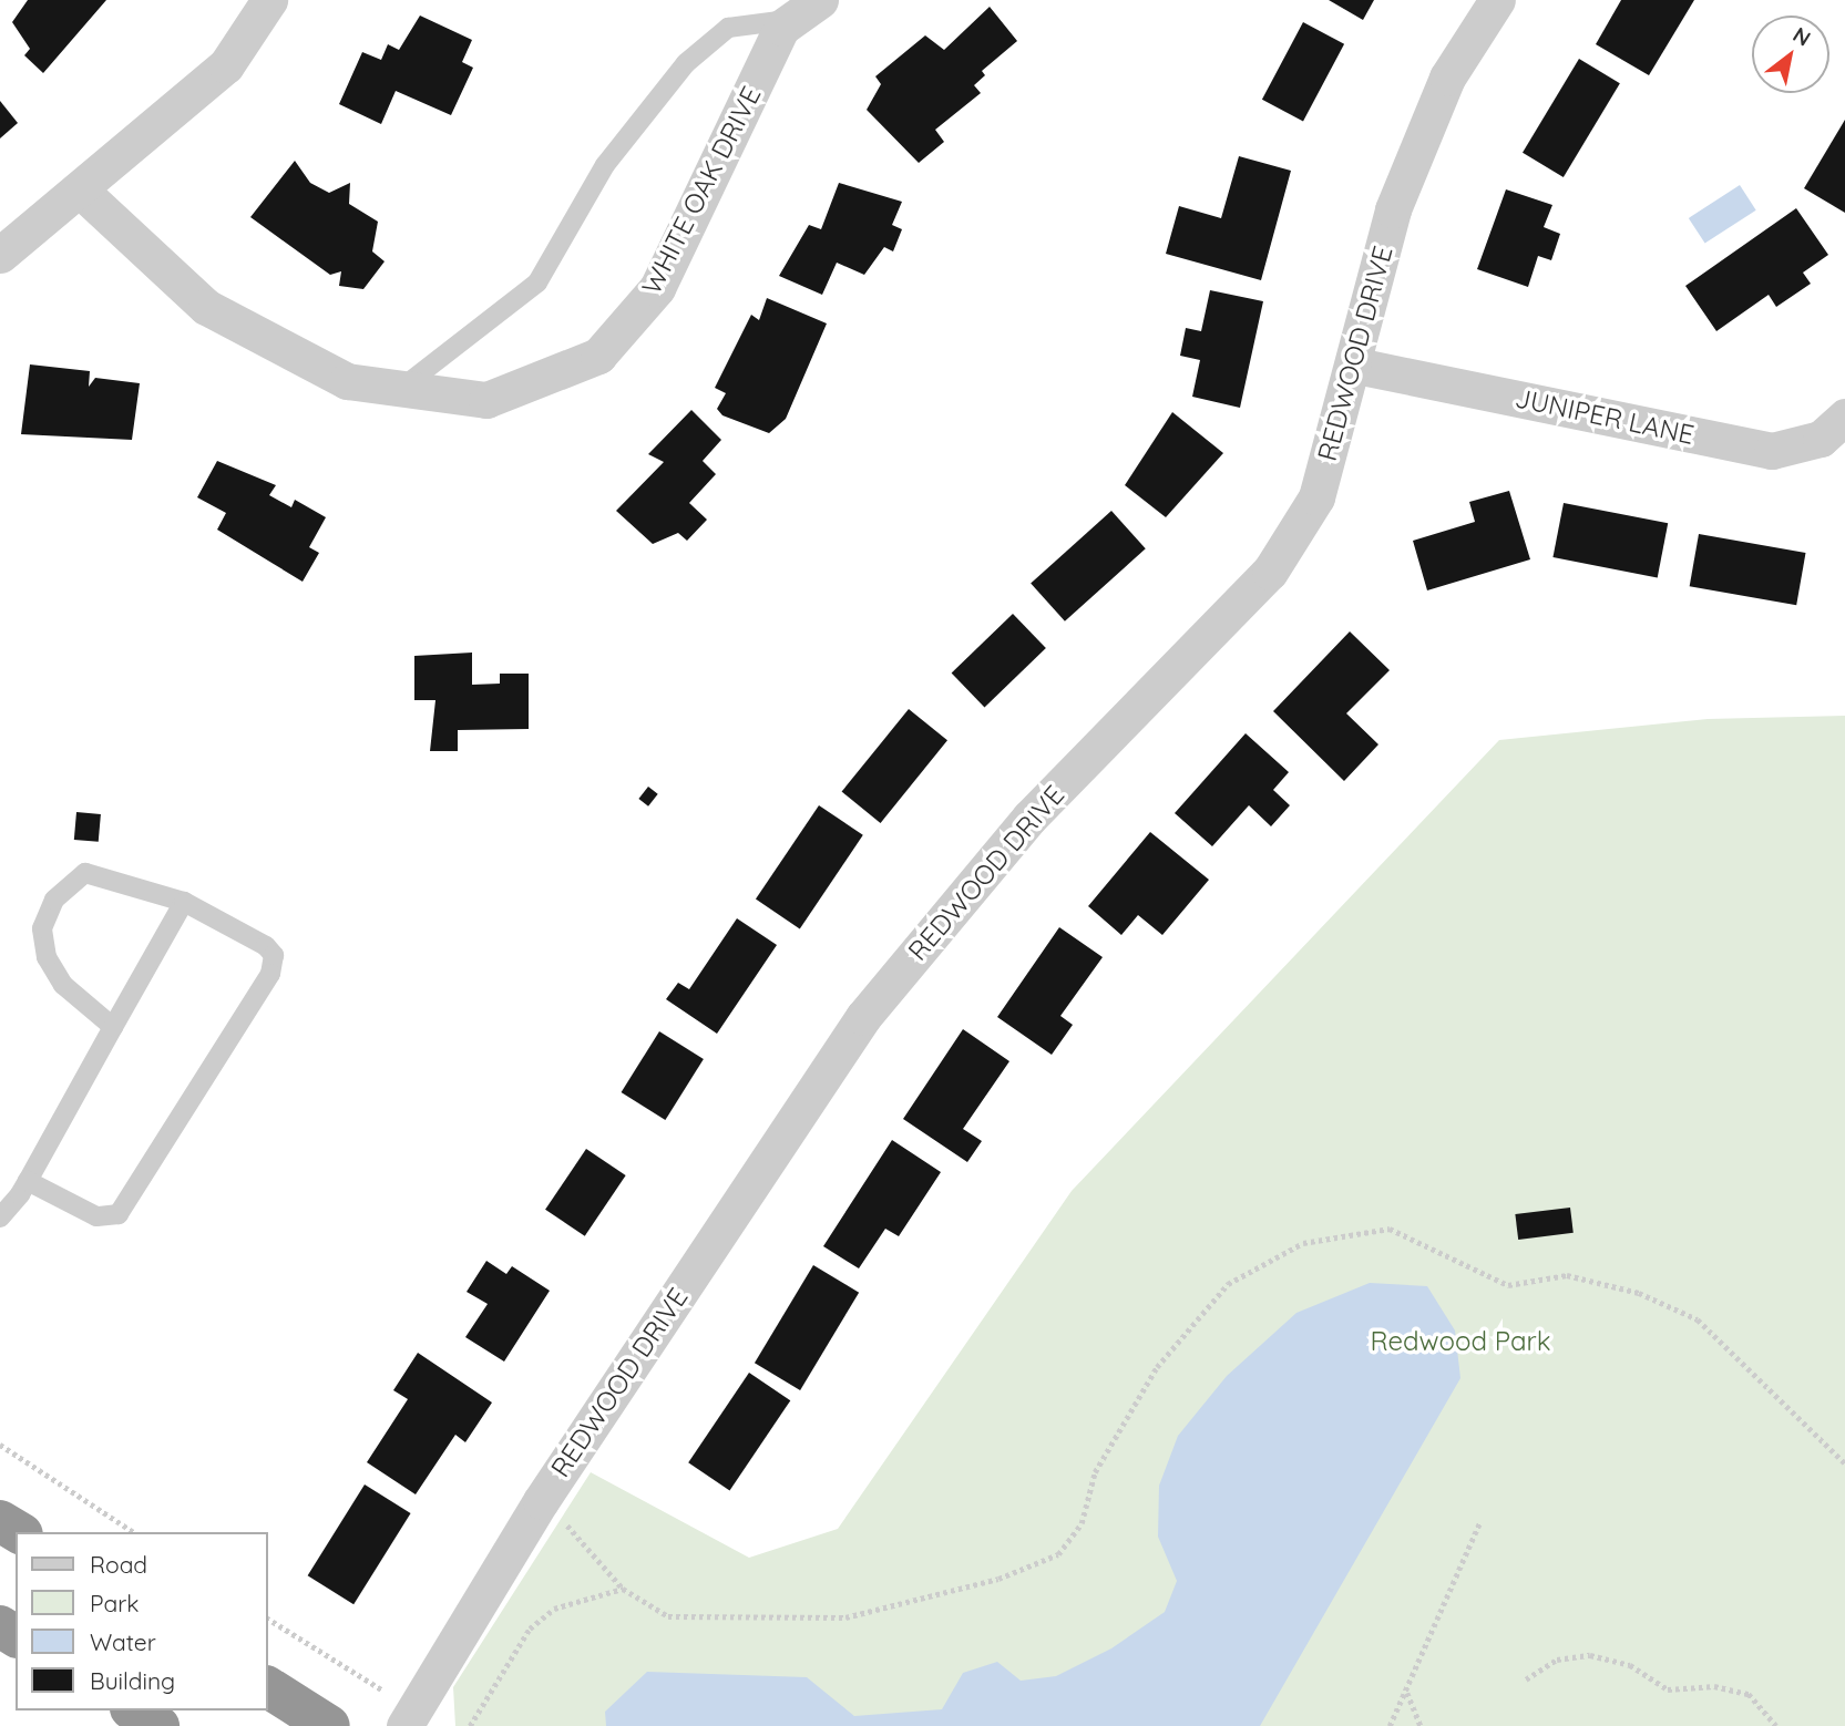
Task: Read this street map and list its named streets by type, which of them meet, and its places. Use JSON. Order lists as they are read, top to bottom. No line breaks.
{"streets":{"street":["WHITE OAK DRIVE","REDWOOD DRIVE","JUNIPER LANE"]},"crossings":[["REDWOOD DRIVE","JUNIPER LANE"]],"parks":["Redwood Park"],"legend":["Road","Park","Water","Building"],"north":"top right"}
